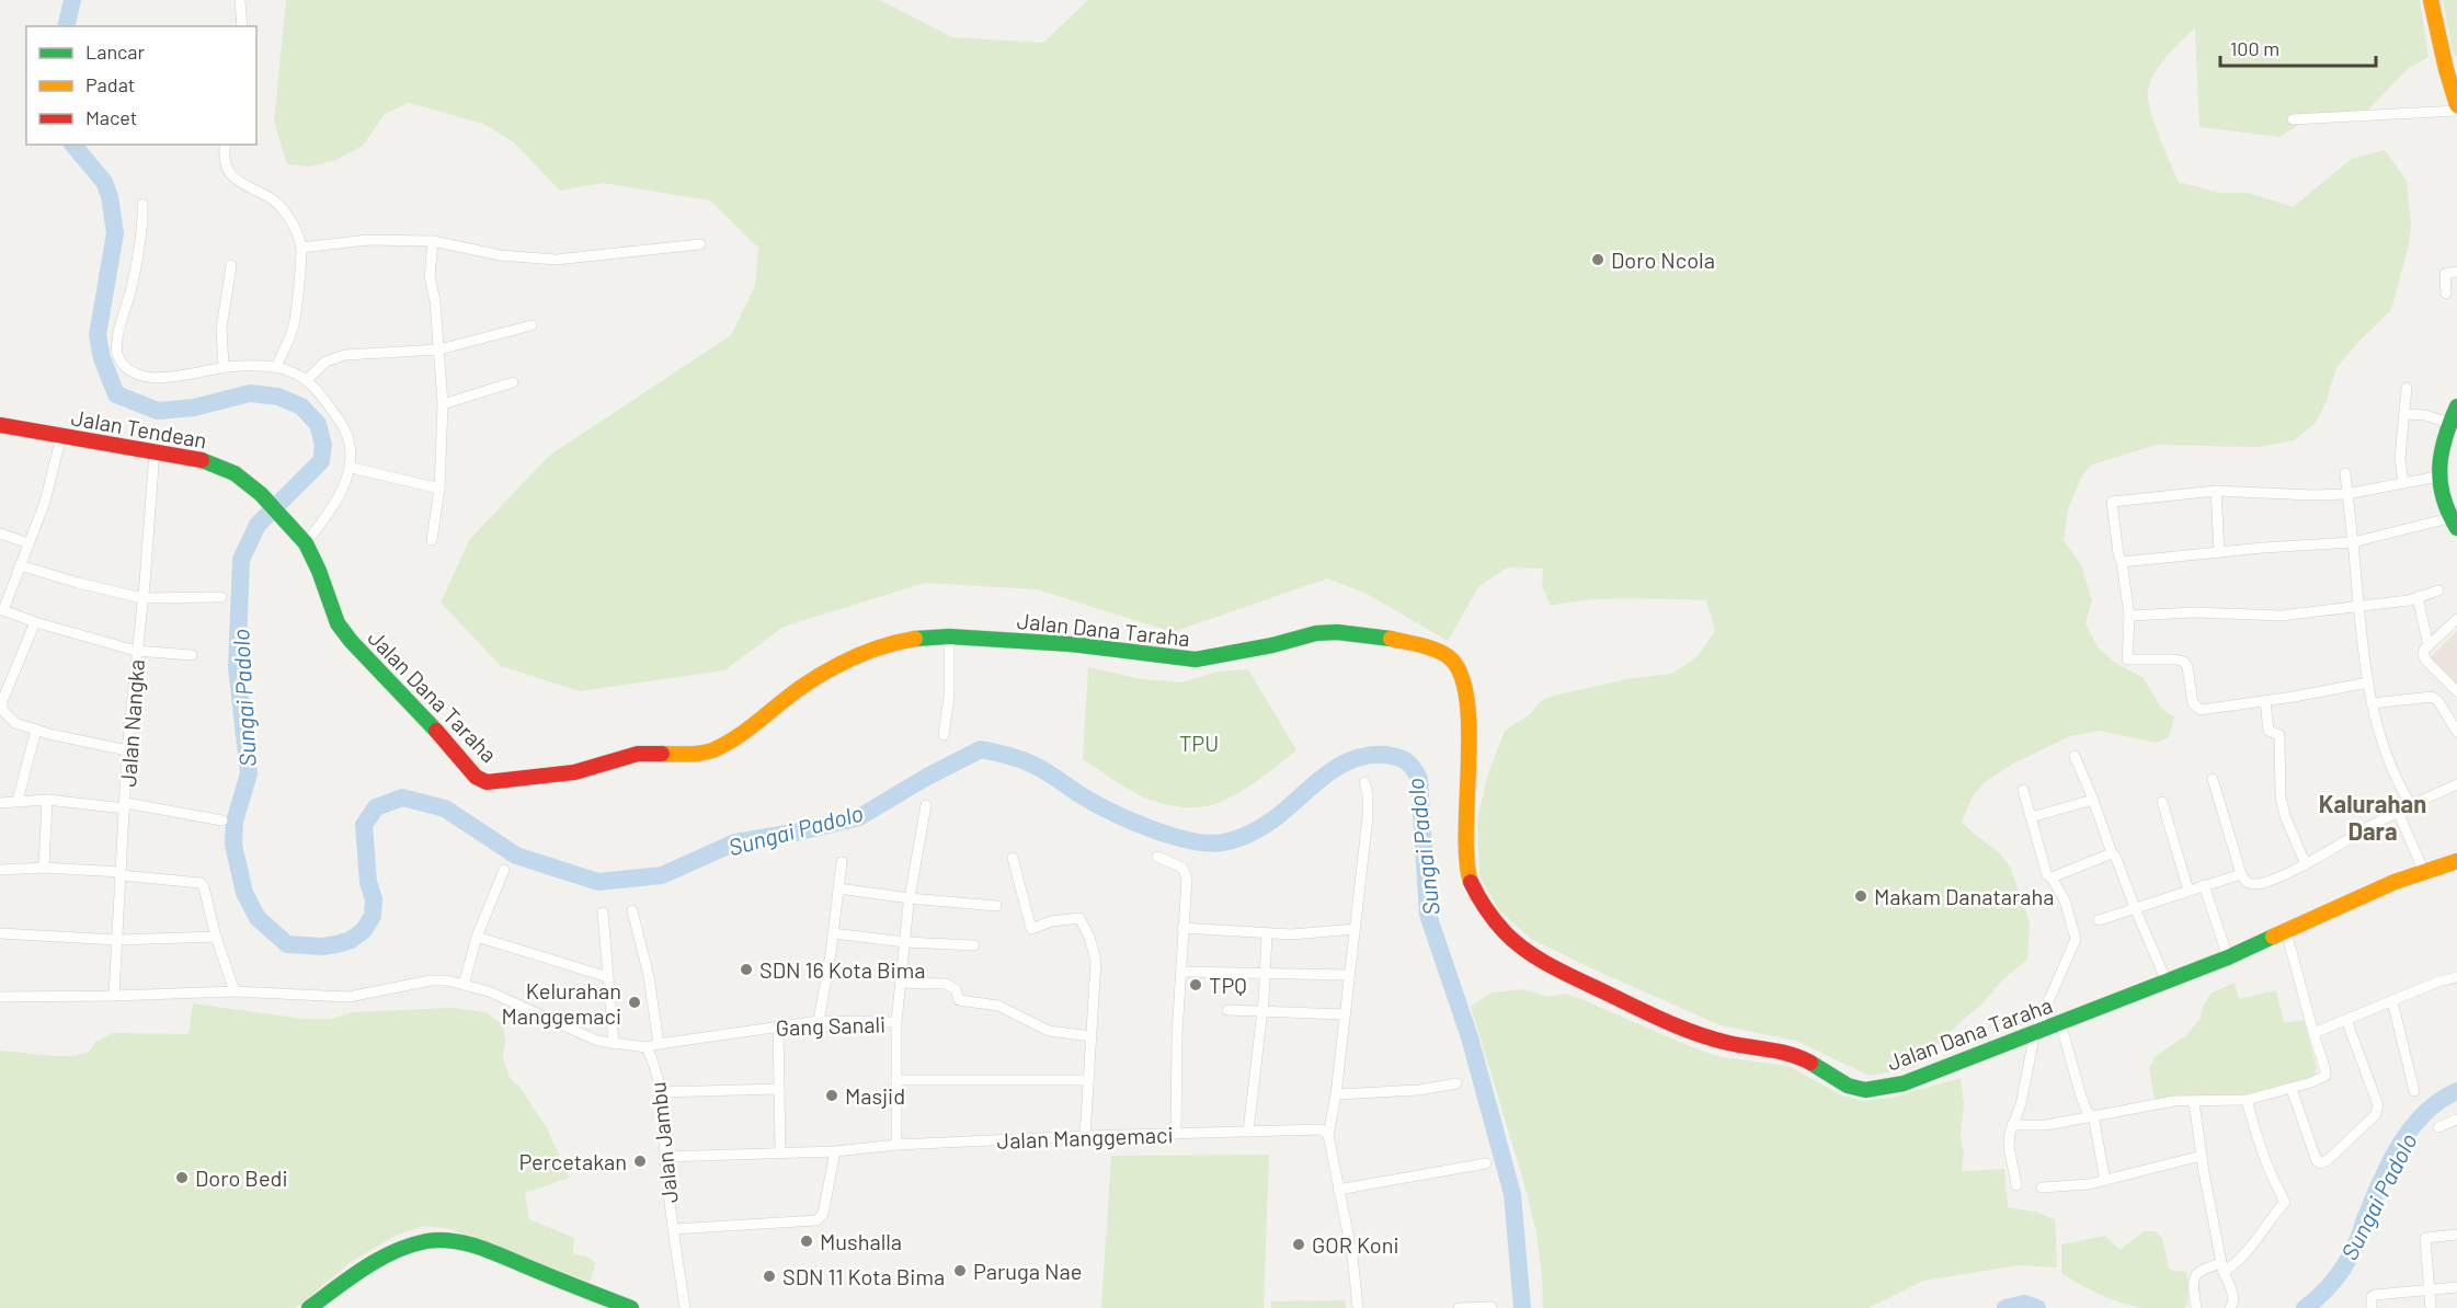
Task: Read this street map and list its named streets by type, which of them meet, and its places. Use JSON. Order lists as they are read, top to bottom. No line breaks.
{"streets":{"main road":["Jalan Tendean","Jalan Dana Taraha"],"street":["Jalan Nangka","Gang Sanali","Jalan Manggemaci","Jalan Jambu"]},"crossings":[["Jalan Tendean","Jalan Dana Taraha"],["Jalan Tendean","Jalan Nangka"],["Gang Sanali","Jalan Manggemaci"],["Gang Sanali","Jalan Jambu"],["Jalan Manggemaci","Jalan Jambu"]],"districts":["Kalurahan Dara"],"water":["Sungai Padolo"],"parks":["TPU"],"places":["Doro Ncola","Makam Danataraha","SDN 16 Kota Bima","TPQ","Kelurahan Manggemaci","Masjid","Percetakan","Doro Bedi","Mushalla","GOR Koni","Paruga Nae","SDN 11 Kota Bima"],"legend":["Lancar","Padat","Macet"],"scale_bar":"100 m"}
